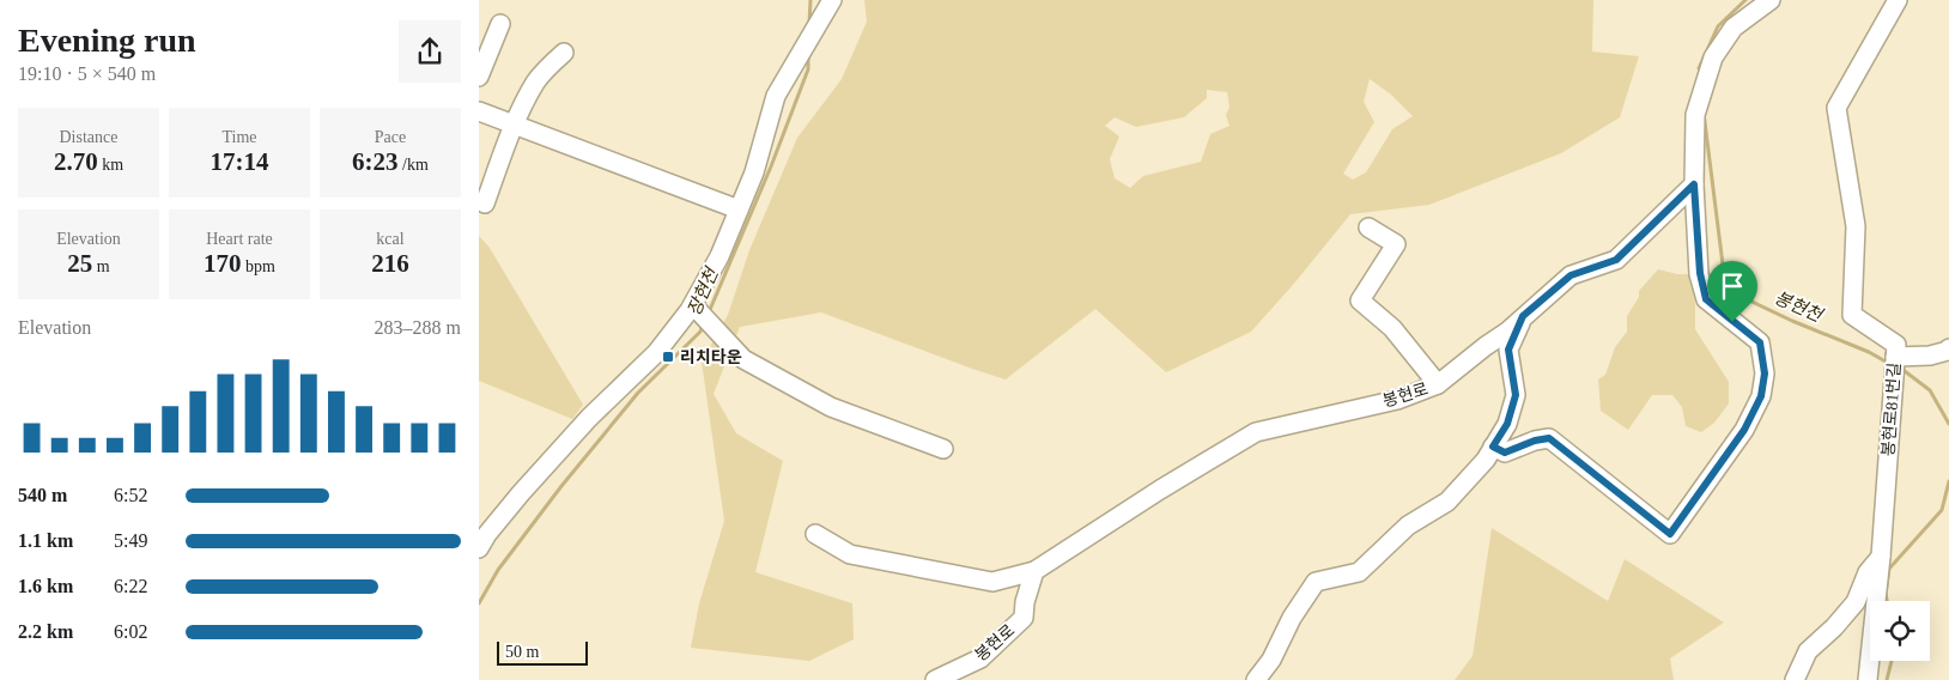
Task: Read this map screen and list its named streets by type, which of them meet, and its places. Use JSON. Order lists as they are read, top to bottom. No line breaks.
{"streets":{"street":["봉현로","봉현로81번길"]},"water":["장현천","봉현천"],"places":{"transit":["리치타운"]},"scale_bar":"50 m","page":{"heading":["Evening run","19:10 · 5 × 540 m"],"stats":[["Distance","2.70 km"],["Time","17:14"],["Pace","6:23 /km"],["Elevation","25 m"],["Heart rate","170 bpm"],["kcal","216"]],"chart":["Elevation","283–288 m"],"list":[{"name":"540 m","note":"6:52"},{"name":"1.1 km","note":"5:49"},{"name":"1.6 km","note":"6:22"},{"name":"2.2 km","note":"6:02"}],"scale":"50 m"}}
